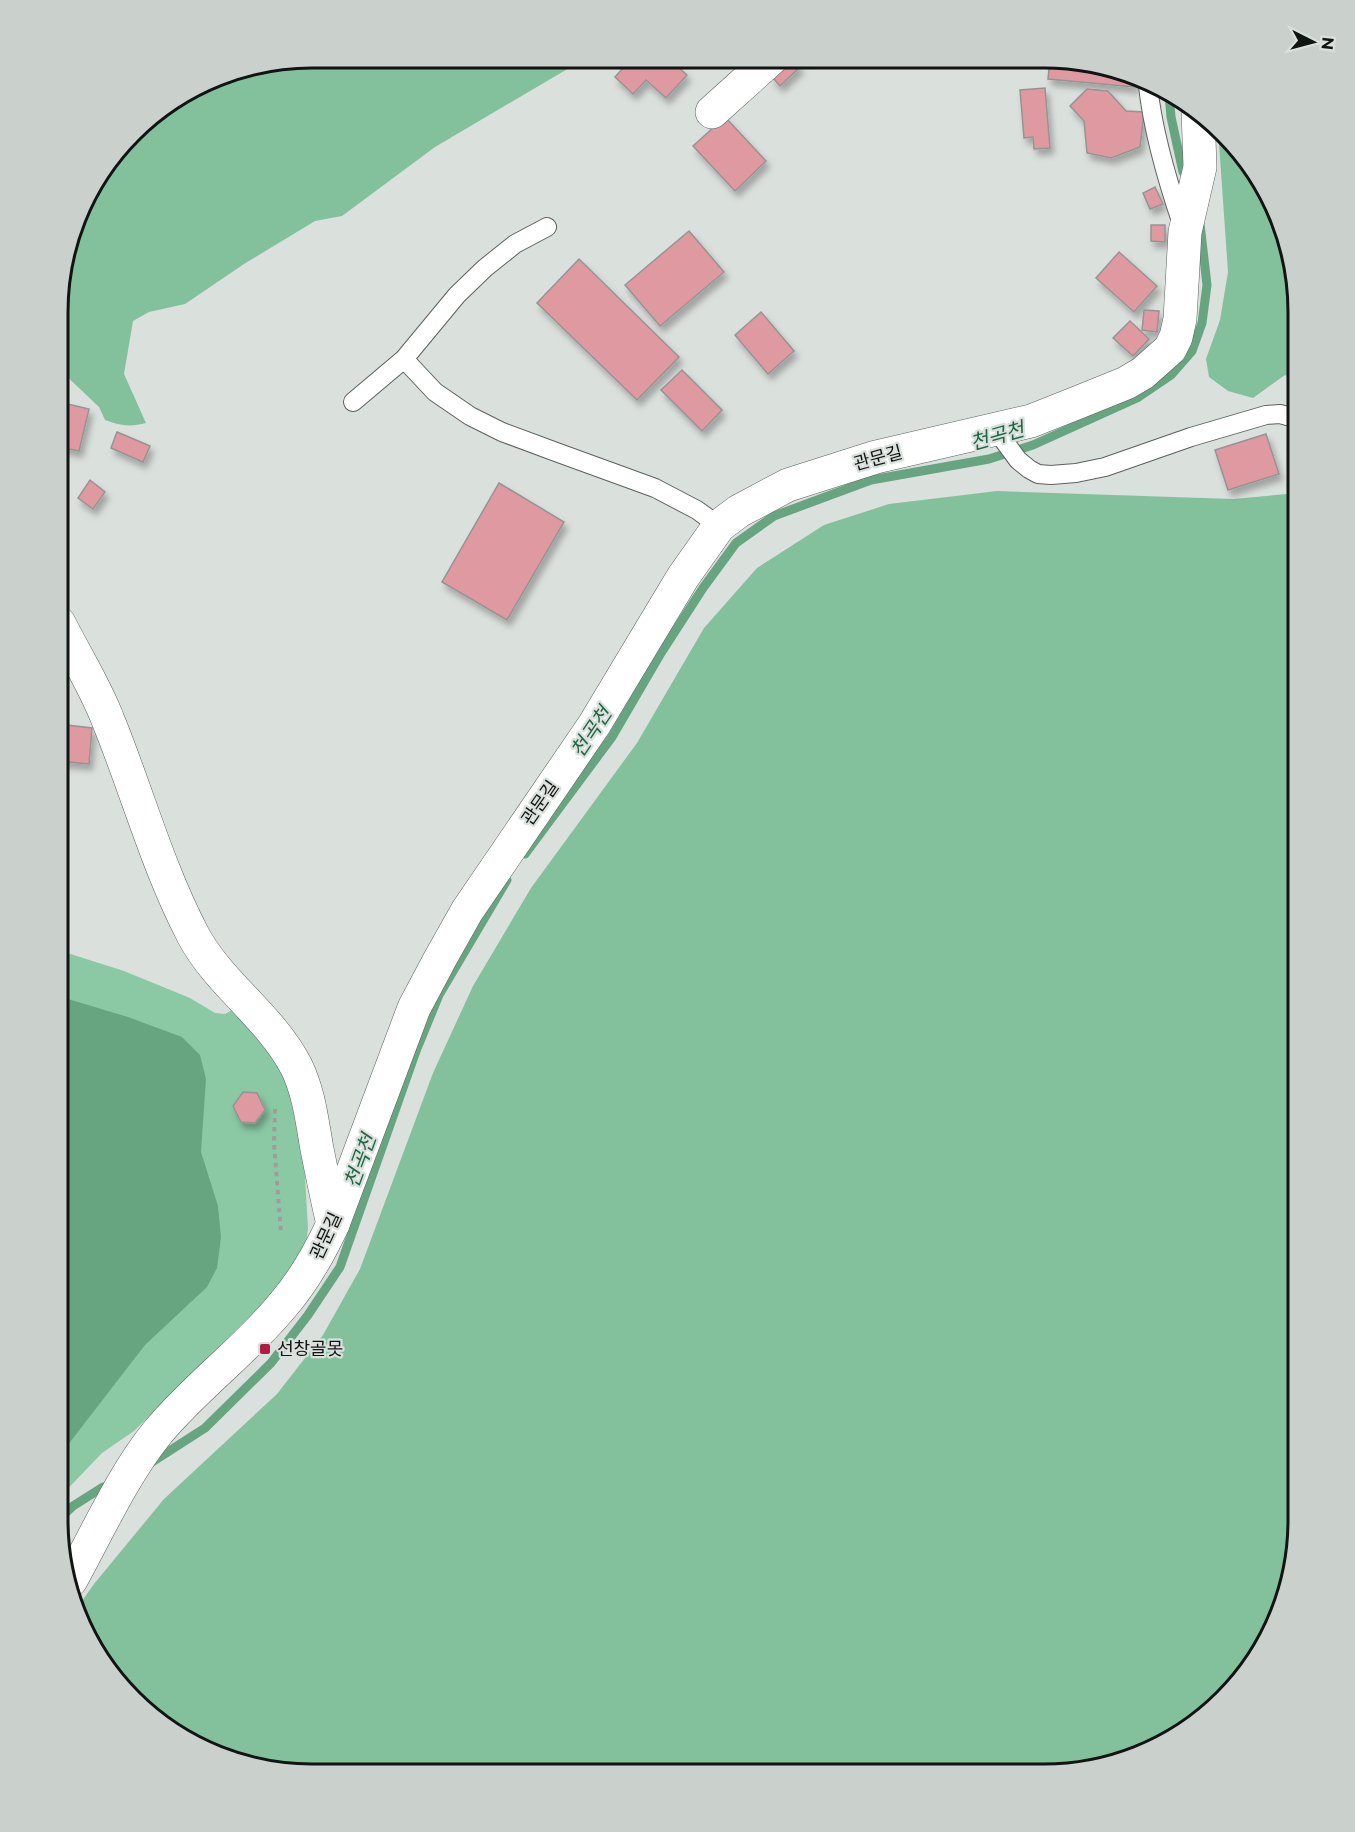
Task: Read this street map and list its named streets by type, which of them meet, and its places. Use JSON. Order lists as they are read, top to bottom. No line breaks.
{"streets":{"street":["관문길"]},"water":["천곡천"],"places":{"transit":["선창골못"]},"north":"right"}
